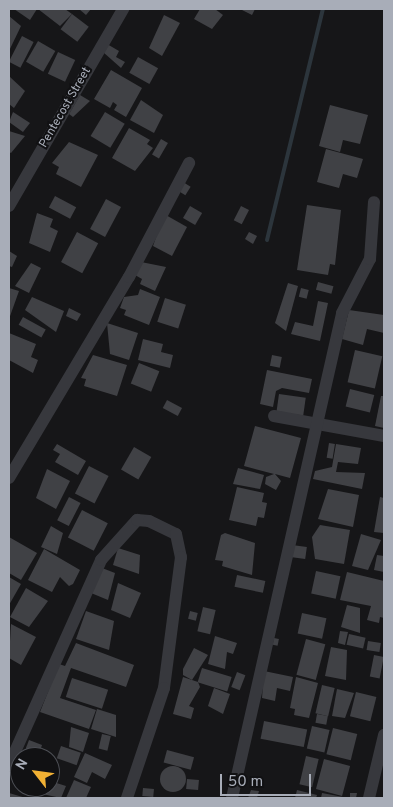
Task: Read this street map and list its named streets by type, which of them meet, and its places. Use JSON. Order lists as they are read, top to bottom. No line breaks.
{"streets":{"street":["Pentecost Street"]},"scale_bar":"50 m","north":"top left"}
